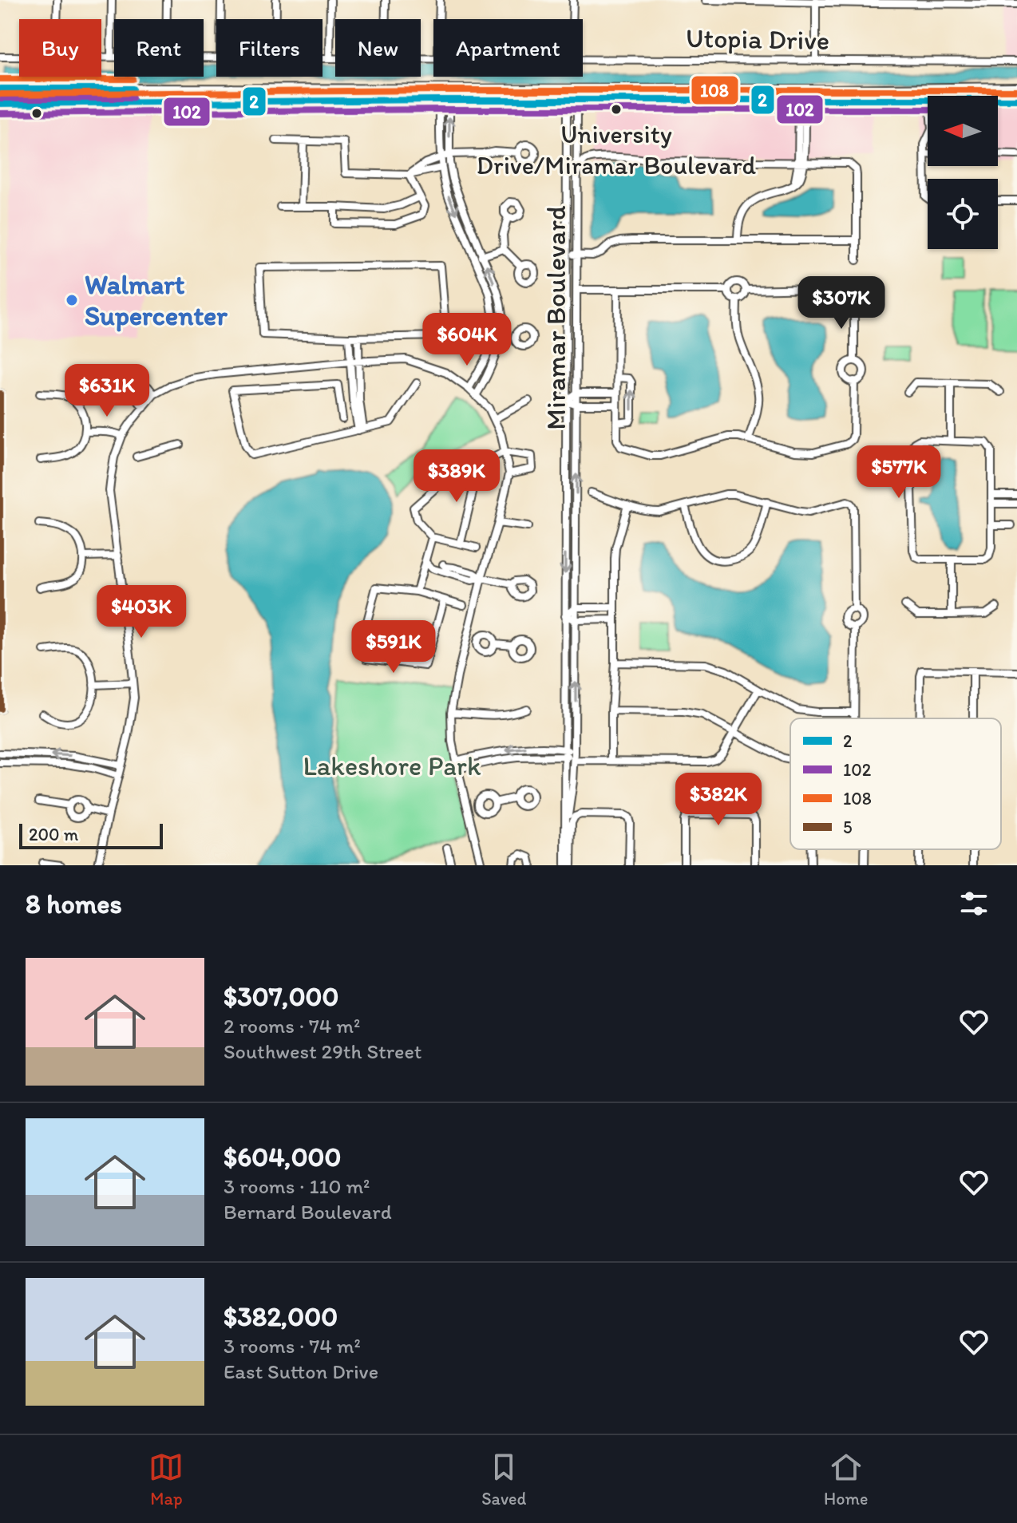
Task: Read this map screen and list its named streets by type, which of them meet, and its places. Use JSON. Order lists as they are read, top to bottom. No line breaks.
{"streets":{"street":["Utopia Drive","Miramar Boulevard"]},"parks":["Lakeshore Park"],"places":["University Drive/Miramar Boulevard","Walmart Supercenter"],"lines":["transit line 108","transit line 2","transit line 102","transit line 5"],"legend":["2","102","108","5"],"scale_bar":"200 m","north":"left","page":{"chip":["Buy","Rent","Filters","New","Apartment"],"price":["$307K","$604K","$631K","$577K","$389K","$403K","$591K","$382K"],"scale":"200 m","heading":"8 homes","list":[{"name":"$307,000","note":"2 rooms · 74 m² · Southwest 29th Street"},{"name":"$604,000","note":"3 rooms · 110 m² · Bernard Boulevard"},{"name":"$382,000","note":"3 rooms · 74 m² · East Sutton Drive"}],"tabs":["Map","Saved","Home"]}}
